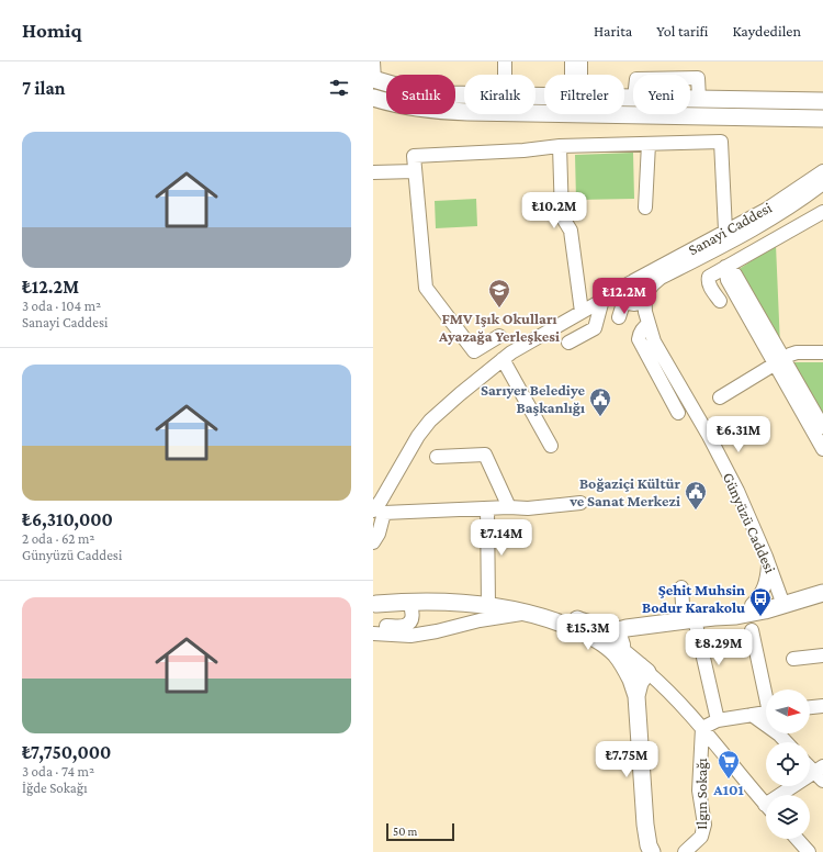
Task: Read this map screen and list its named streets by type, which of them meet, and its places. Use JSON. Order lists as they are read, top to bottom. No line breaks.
{"streets":{"street":["Sanayi Caddesi","Günyüzü Caddesi","Ilgın Sokağı"]},"places":{"school or university":["FMV Işık Okulları Ayazağa Yerleşkesi"],"public building":["Sarıyer Belediye Başkanlığı","Boğaziçi Kültür ve Sanat Merkezi"],"bus stop":["Şehit Muhsin Bodur Karakolu"],"supermarket":["A101"]},"scale_bar":"50 m","north":"right","page":{"header":"Homiq","nav":["Harita","Yol tarifi","Kaydedilen"],"heading":"7 ilan","chip":["Satılık","Kiralık","Filtreler","Yeni"],"list":[{"name":"₺12.2M","note":"3 oda · 104 m² · Sanayi Caddesi"},{"name":"₺6,310,000","note":"2 oda · 62 m² · Günyüzü Caddesi"},{"name":"₺7,750,000","note":"3 oda · 74 m² · İğde Sokağı"}],"price":["₺10.2M","₺12.2M","₺6.31M","₺7.14M","₺15.3M","₺8.29M","₺7.75M"],"scale":"50 m"}}
